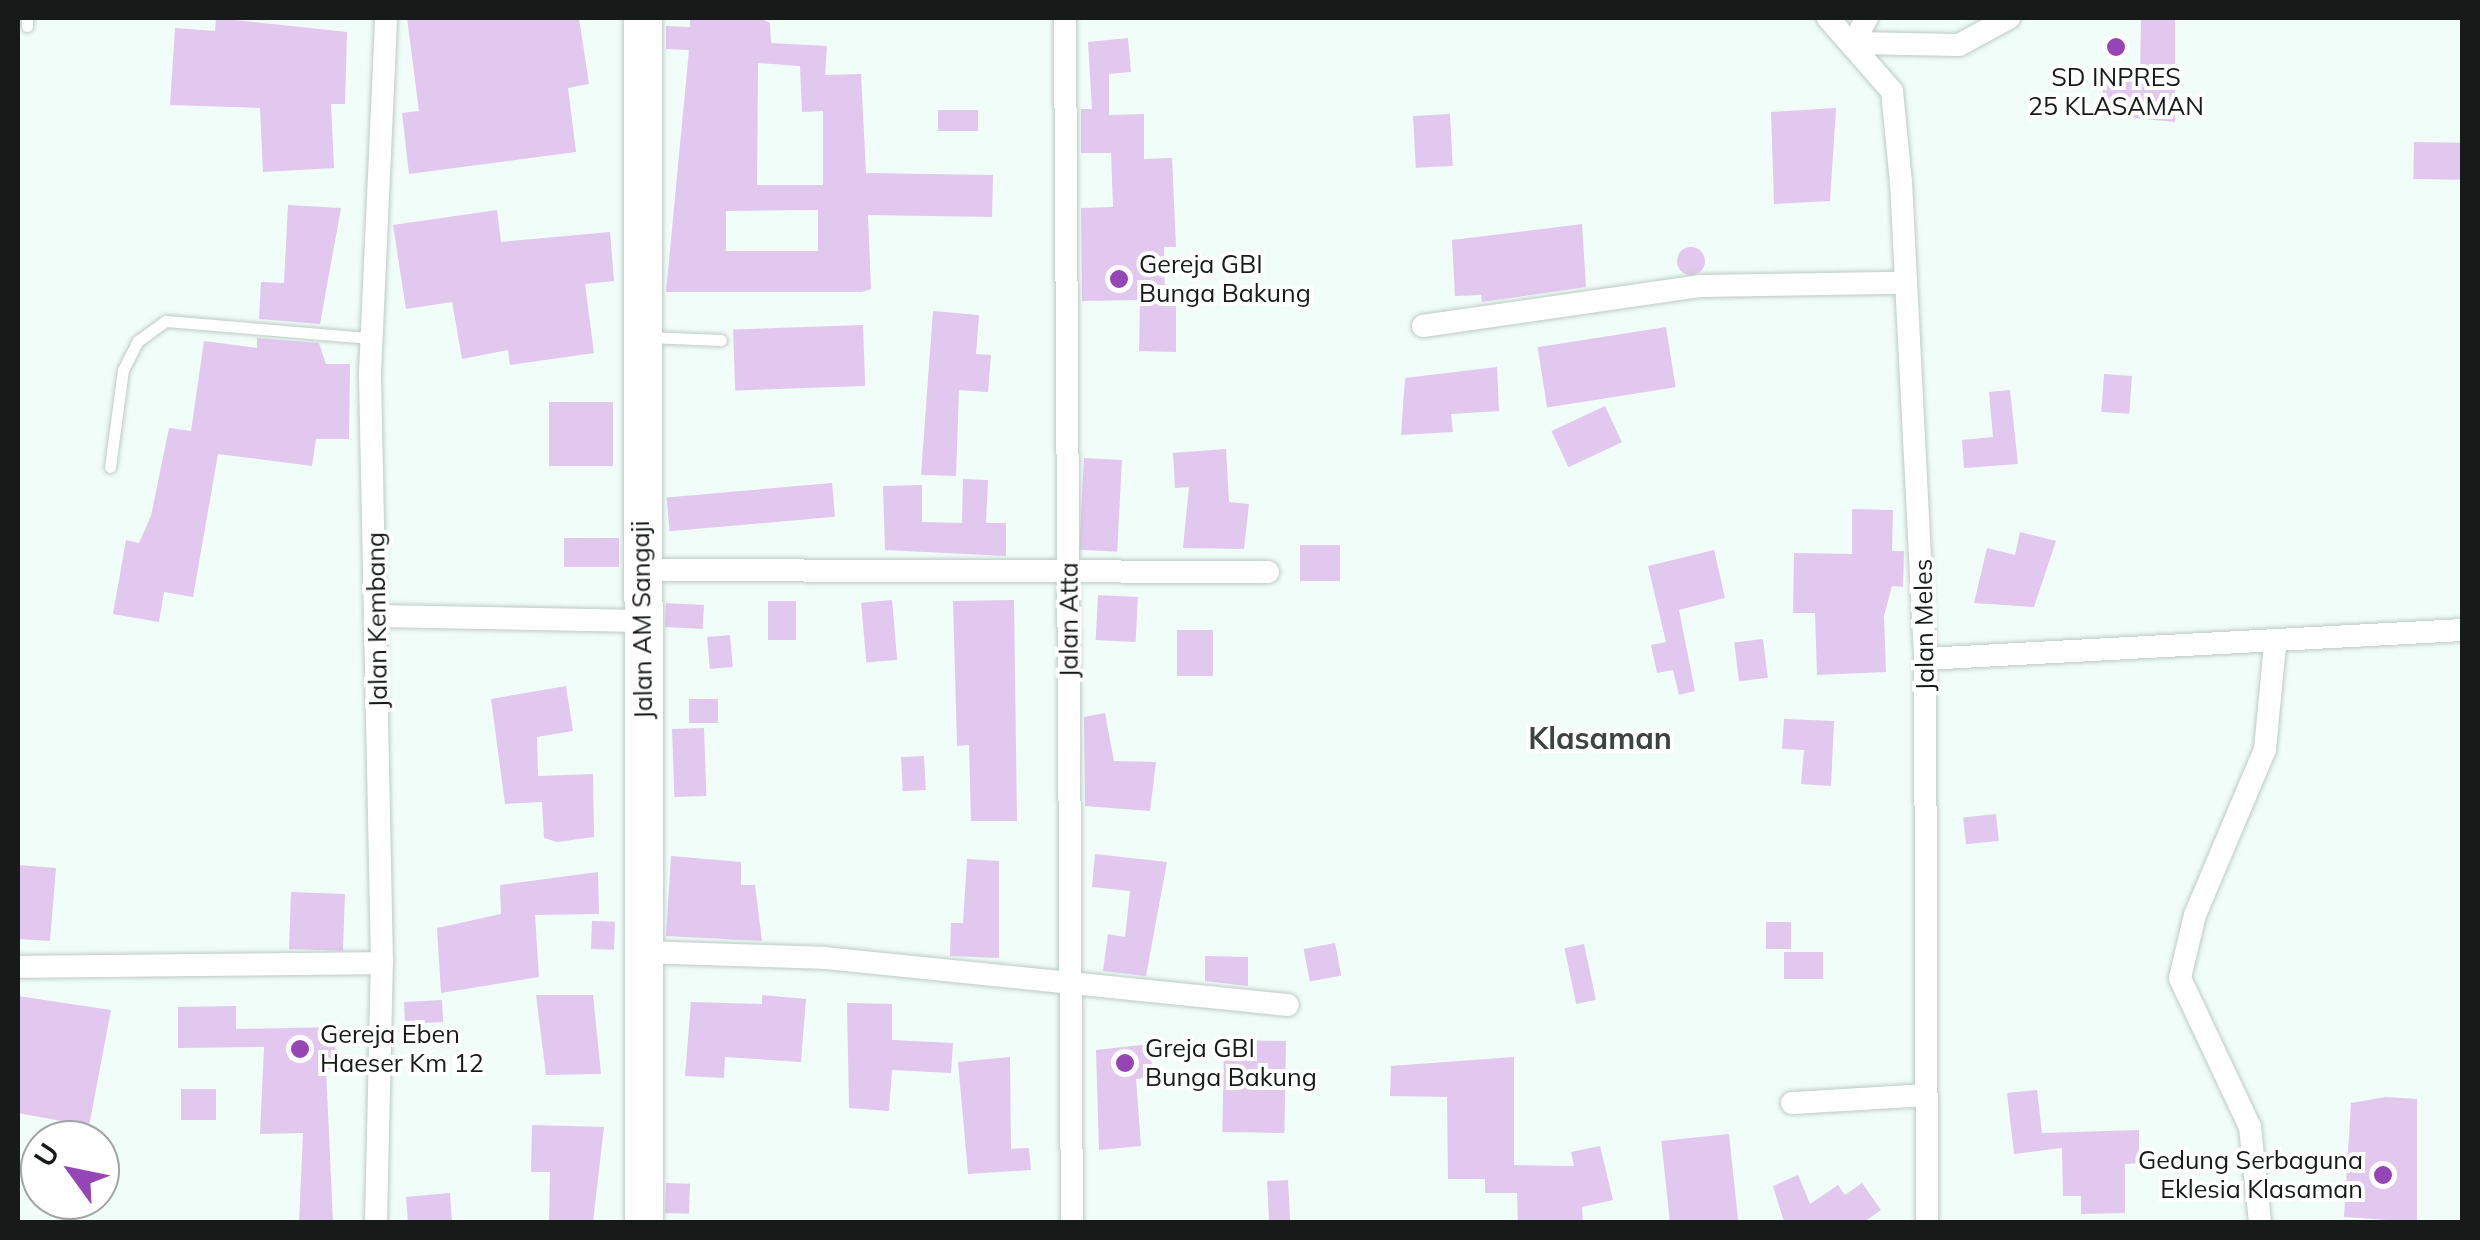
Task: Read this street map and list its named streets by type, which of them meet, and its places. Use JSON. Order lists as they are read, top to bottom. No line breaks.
{"streets":{"highway":["Jalan AM Sangaji"],"street":["Jalan Kembang","Jalan Atta","Jalan Meles"]},"districts":["Klasaman"],"places":["SD INPRES 25 KLASAMAN","Gereja GBI Bunga Bakung","Gereja Eben Haeser Km 12","Greja GBI Bunga Bakung","Gedung Serbaguna Eklesia Klasaman"],"north":"top left"}
